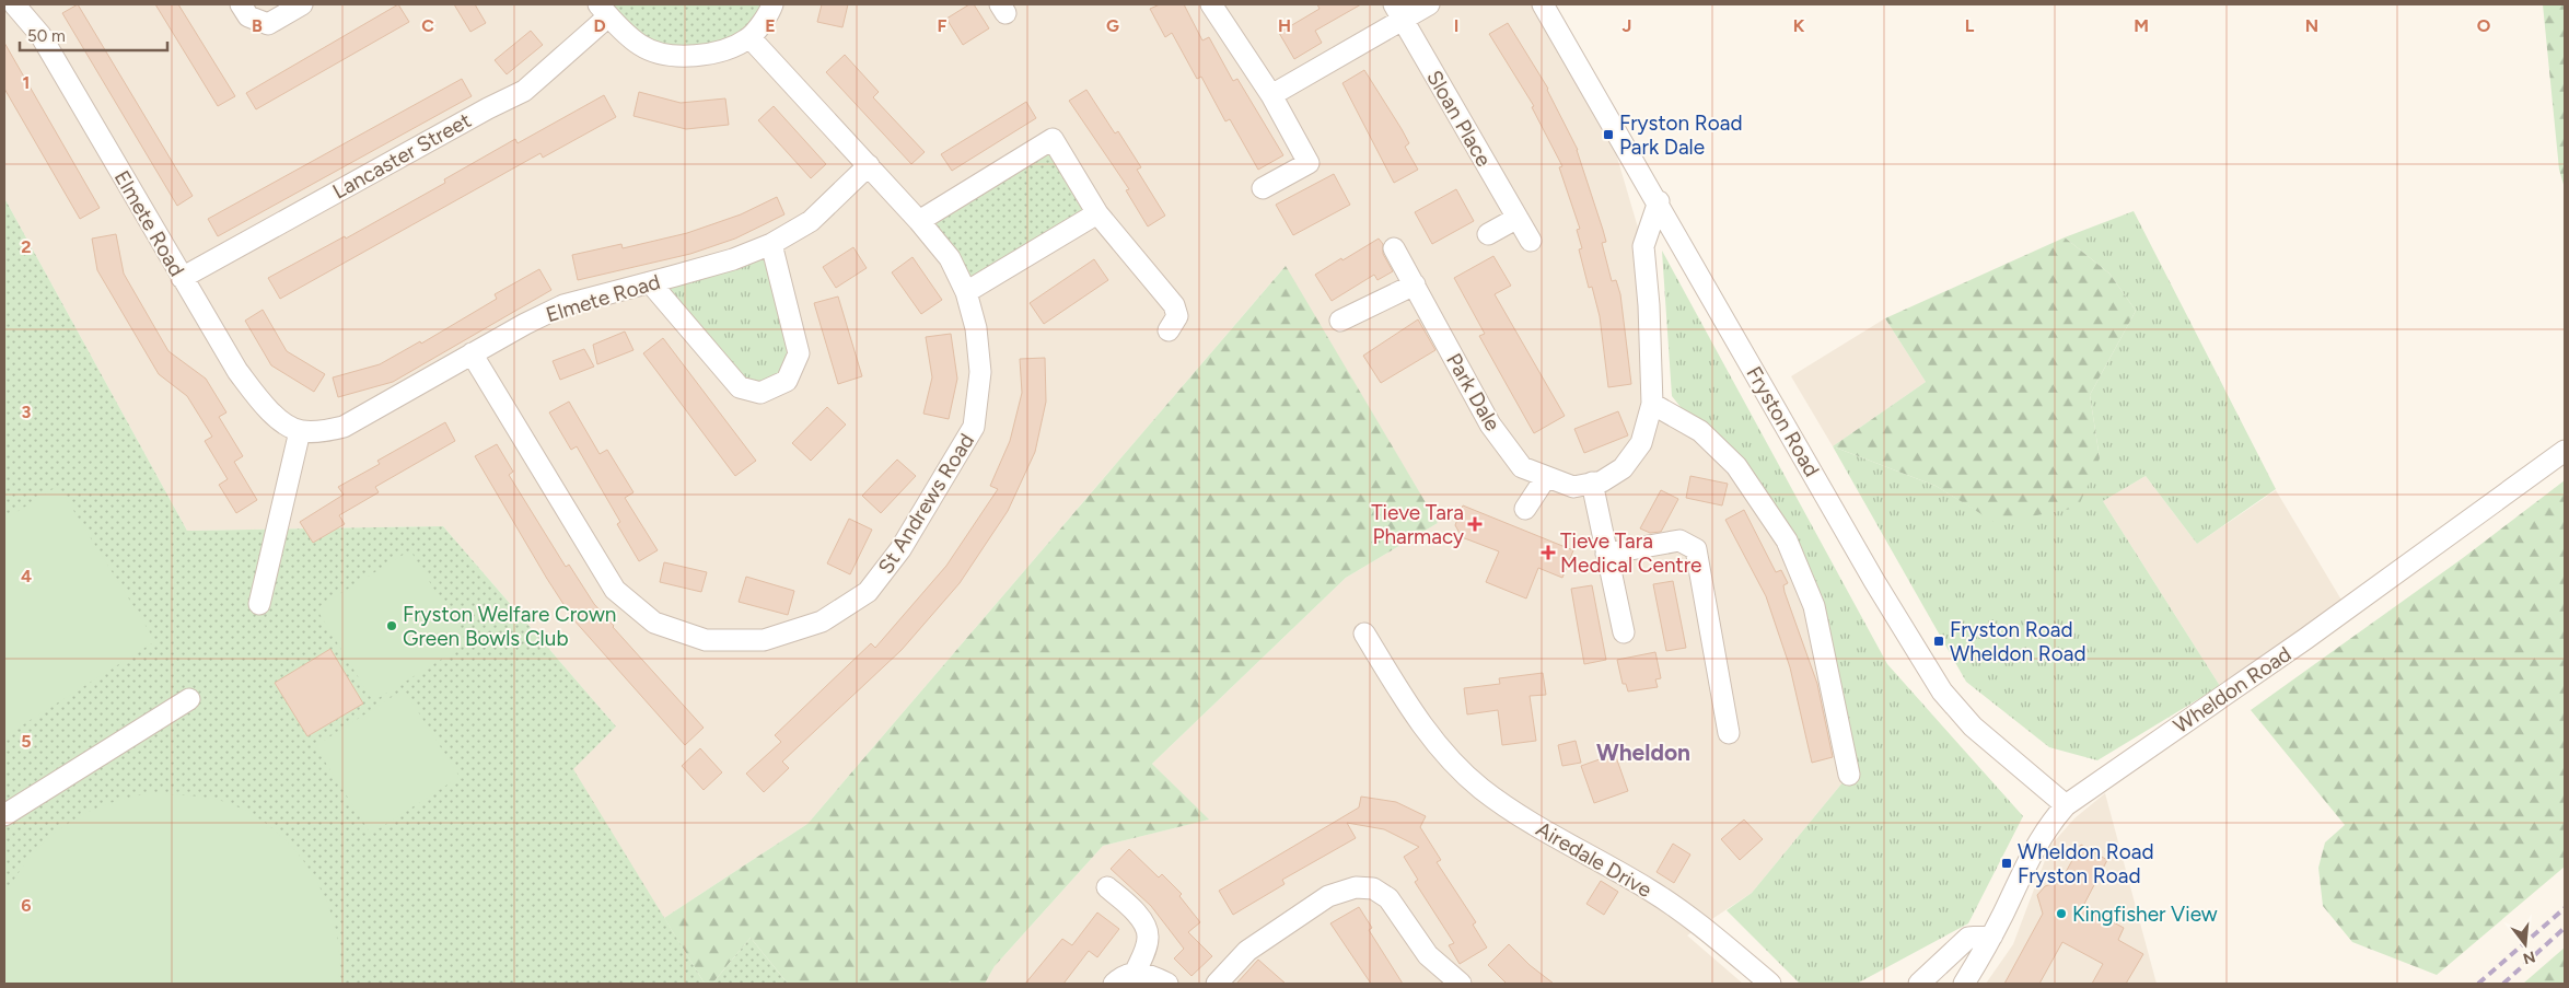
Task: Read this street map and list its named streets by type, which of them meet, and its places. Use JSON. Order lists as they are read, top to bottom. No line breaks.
{"streets":{"street":["Sloan Place","Lancaster Street","Elmete Road","Park Dale","Fryston Road","St Andrews Road","Wheldon Road","Airedale Drive"]},"crossings":[["Lancaster Street","Elmete Road"],["Elmete Road","St Andrews Road"],["Park Dale","Fryston Road"],["Fryston Road","Wheldon Road"]],"districts":["Wheldon"],"places":{"transit":["Fryston Road Park Dale","Fryston Road Wheldon Road","Wheldon Road Fryston Road"],"health":["Tieve Tara Pharmacy","Tieve Tara Medical Centre"],"other":["Fryston Welfare Crown Green Bowls Club","Kingfisher View"]},"scale_bar":"50 m","north":"bottom","grid":{"columns":["B","C","D","E","F","G","H","I","J","K","L","M","N","O"],"rows":["1","2","3","4","5","6"]}}
